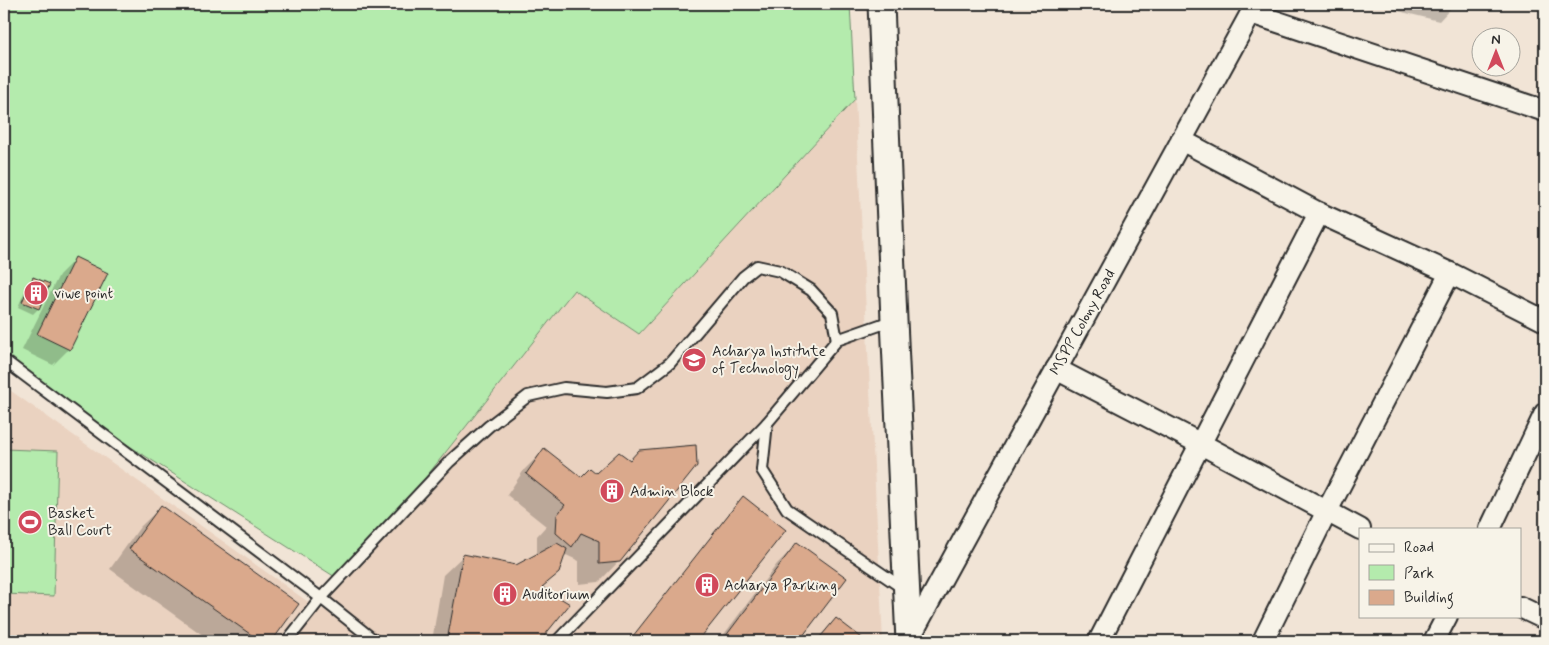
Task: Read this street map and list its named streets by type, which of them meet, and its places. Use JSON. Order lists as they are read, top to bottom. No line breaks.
{"streets":{"street":["MSPP Colony Road"]},"places":{"building":["viwe point","Admin Block","Acharya Parking","Auditorium"],"school or university":["Acharya Institute of Technology"],"sports":["Basket Ball Court"]},"legend":["Road","Park","Building"],"north":"top"}
